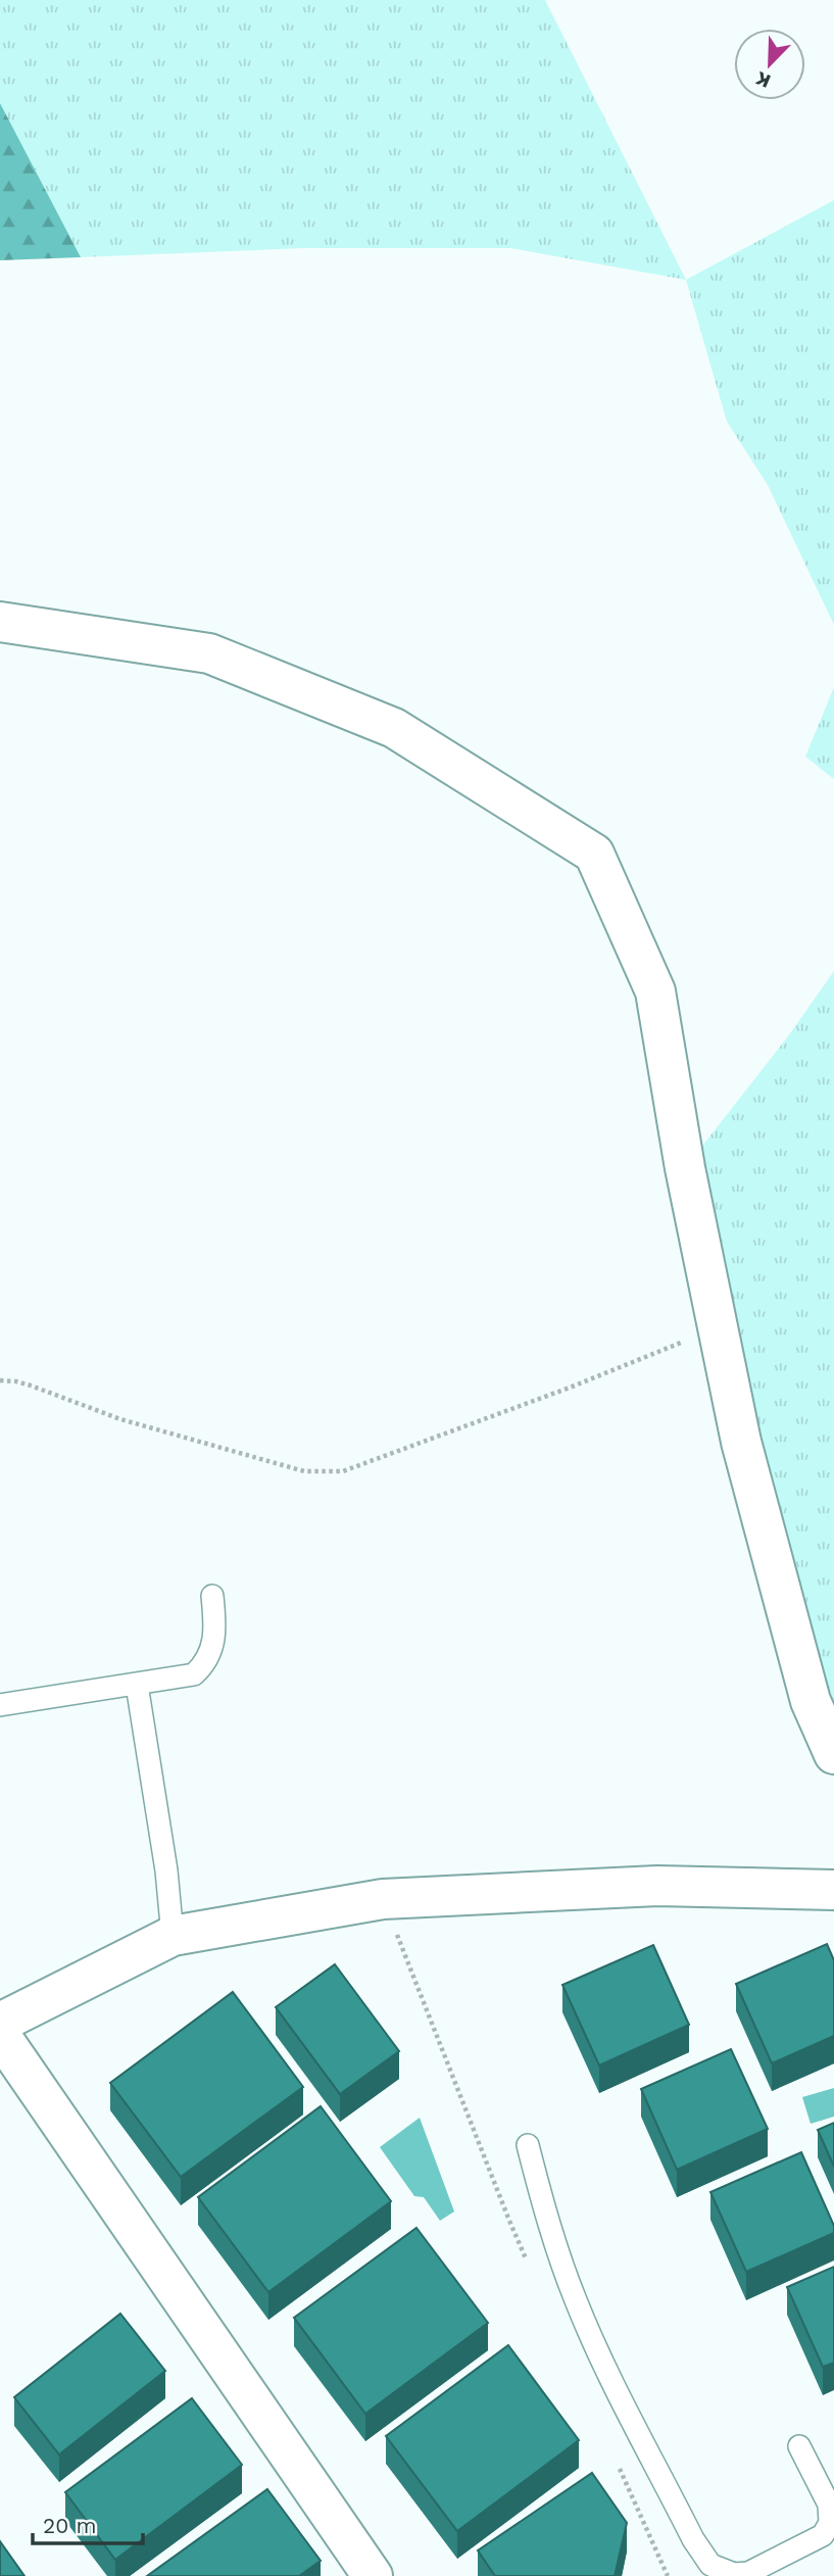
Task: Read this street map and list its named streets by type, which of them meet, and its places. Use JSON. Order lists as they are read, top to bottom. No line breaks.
{"scale_bar":"20 m","north":"bottom left"}
